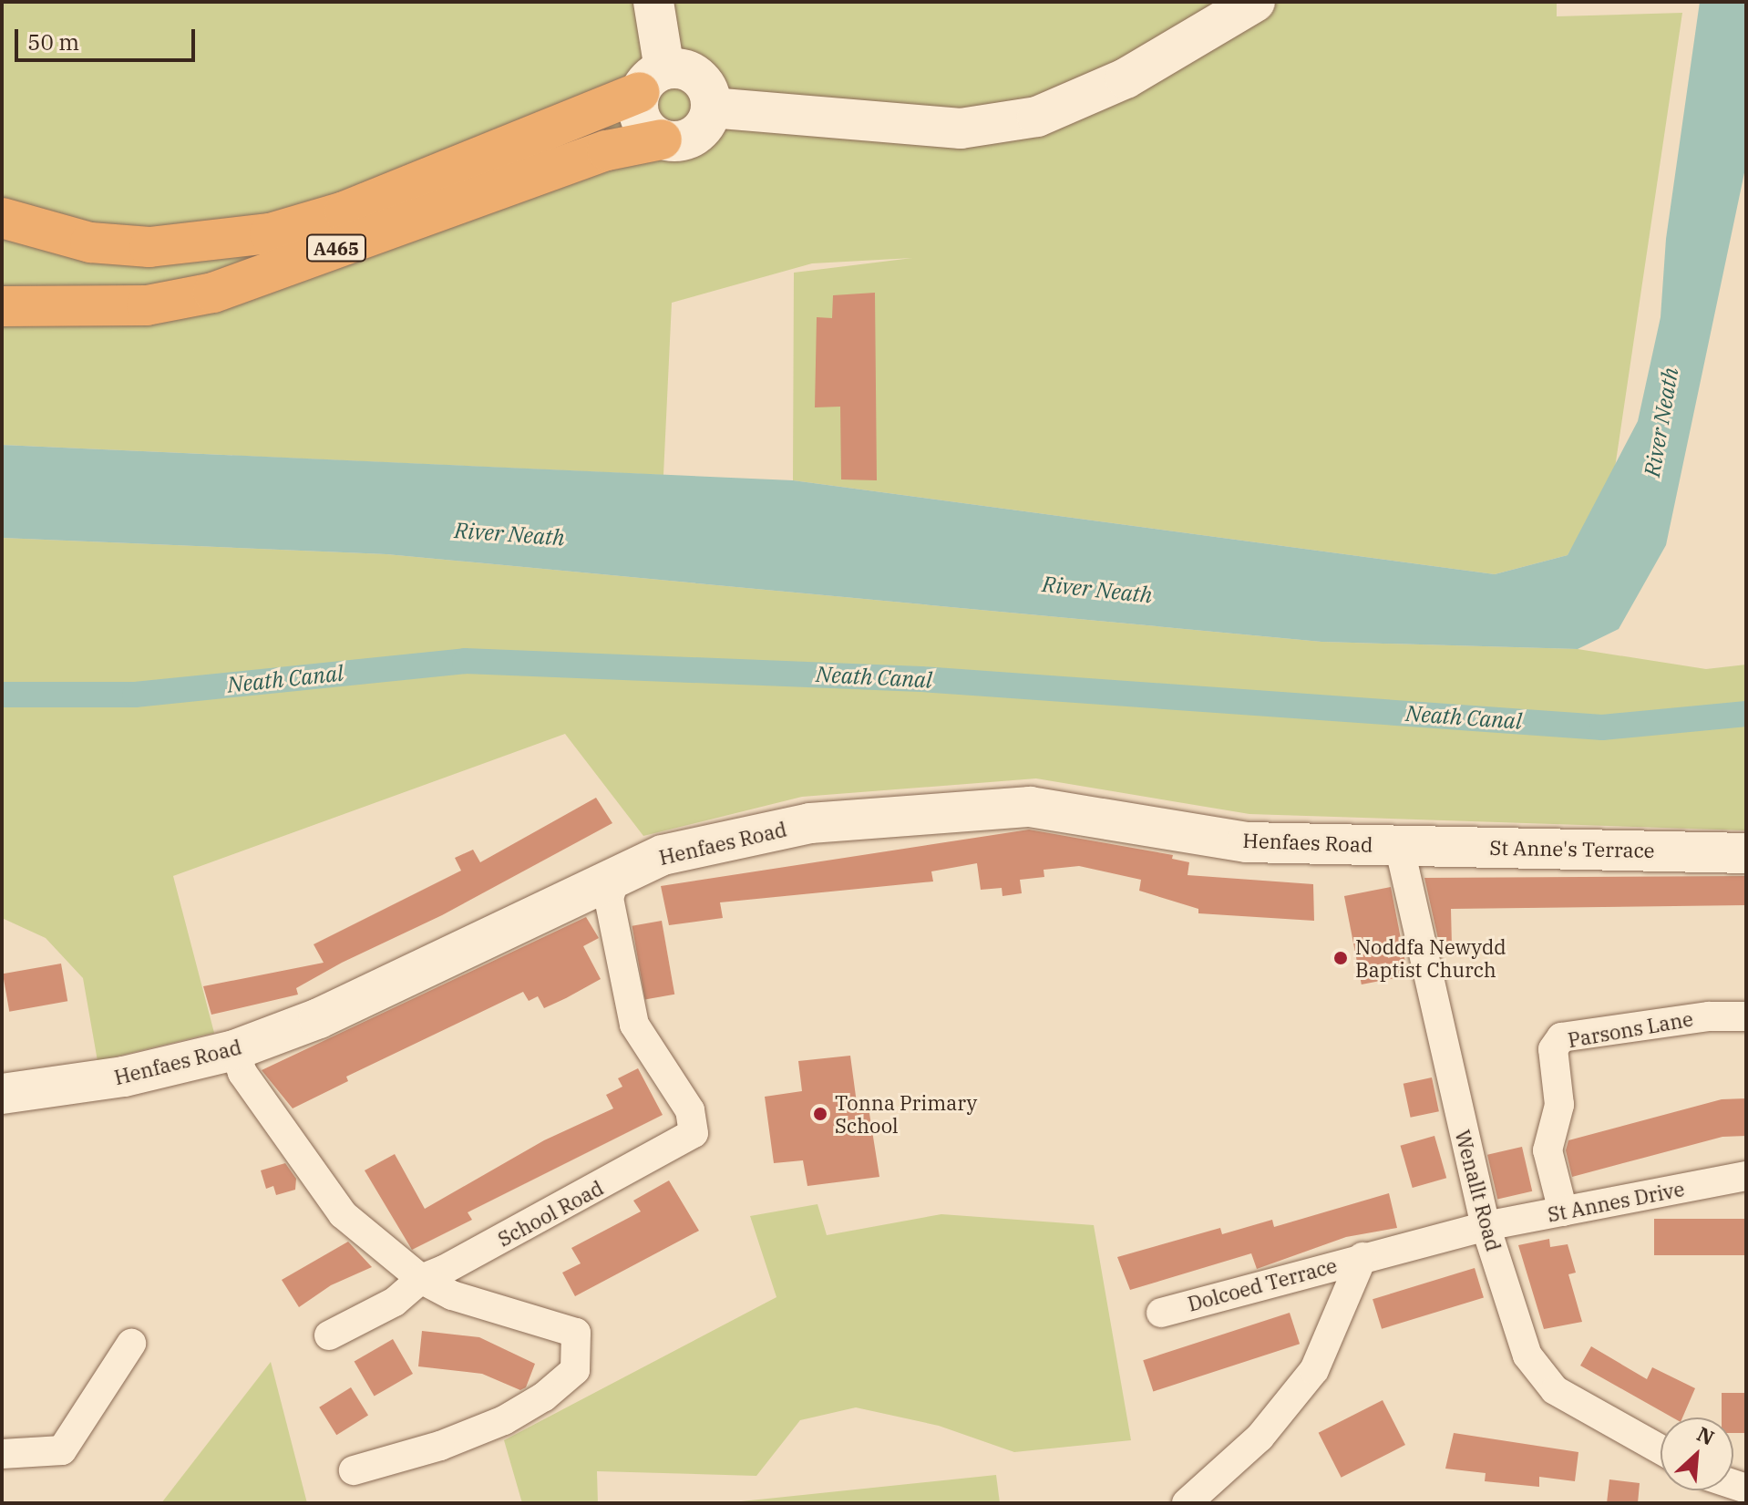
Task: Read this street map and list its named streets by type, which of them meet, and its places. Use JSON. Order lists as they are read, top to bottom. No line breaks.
{"streets":{"highway":["A465"],"main road":["Henfaes Road","St Anne's Terrace"],"street":["Parsons Lane","Wenallt Road","St Annes Drive","School Road","Dolcoed Terrace"]},"crossings":[["Henfaes Road","St Anne's Terrace"],["Henfaes Road","Wenallt Road"],["Henfaes Road","School Road"],["St Anne's Terrace","Wenallt Road"],["Parsons Lane","St Annes Drive"],["Wenallt Road","St Annes Drive"],["Wenallt Road","Dolcoed Terrace"],["St Annes Drive","Dolcoed Terrace"]],"water":["River Neath","Neath Canal"],"places":["Noddfa Newydd Baptist Church","Tonna Primary School"],"scale_bar":"50 m","north":"top right"}
